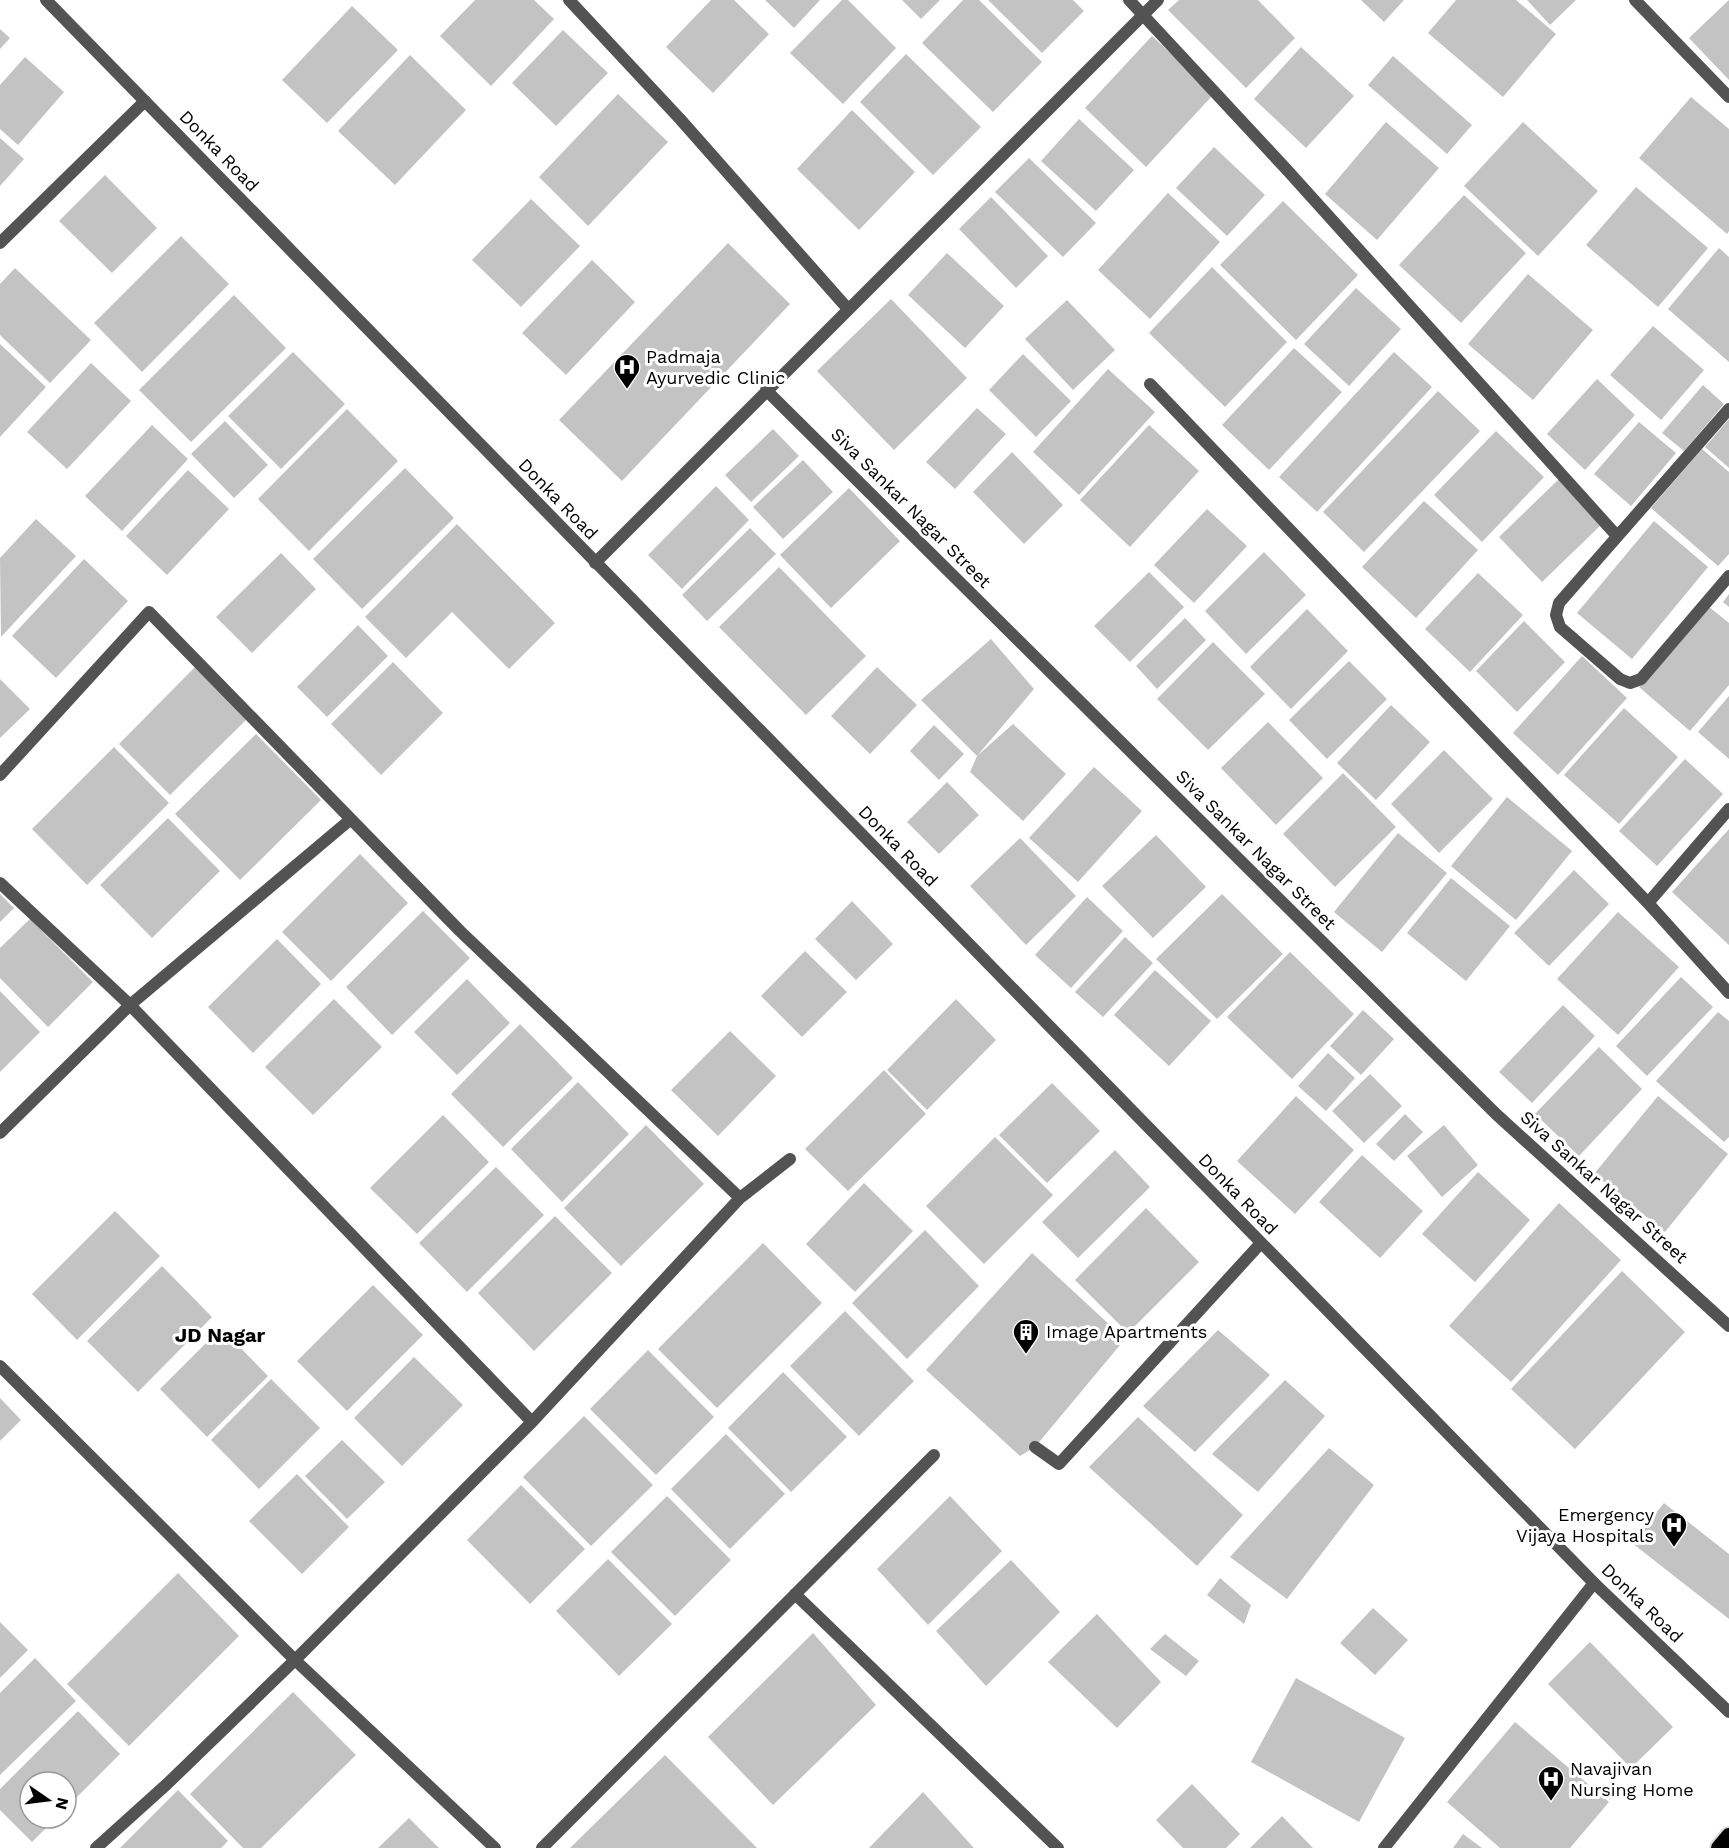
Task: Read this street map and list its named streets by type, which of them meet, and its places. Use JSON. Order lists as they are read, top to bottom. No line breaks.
{"streets":{"street":["Donka Road","Siva Sankar Nagar Street"]},"districts":["JD Nagar"],"places":{"hospital":["Padmaja Ayurvedic Clinic","Emergency Vijaya Hospitals","Navajivan Nursing Home"],"building":["Image Apartments"]},"north":"right"}
